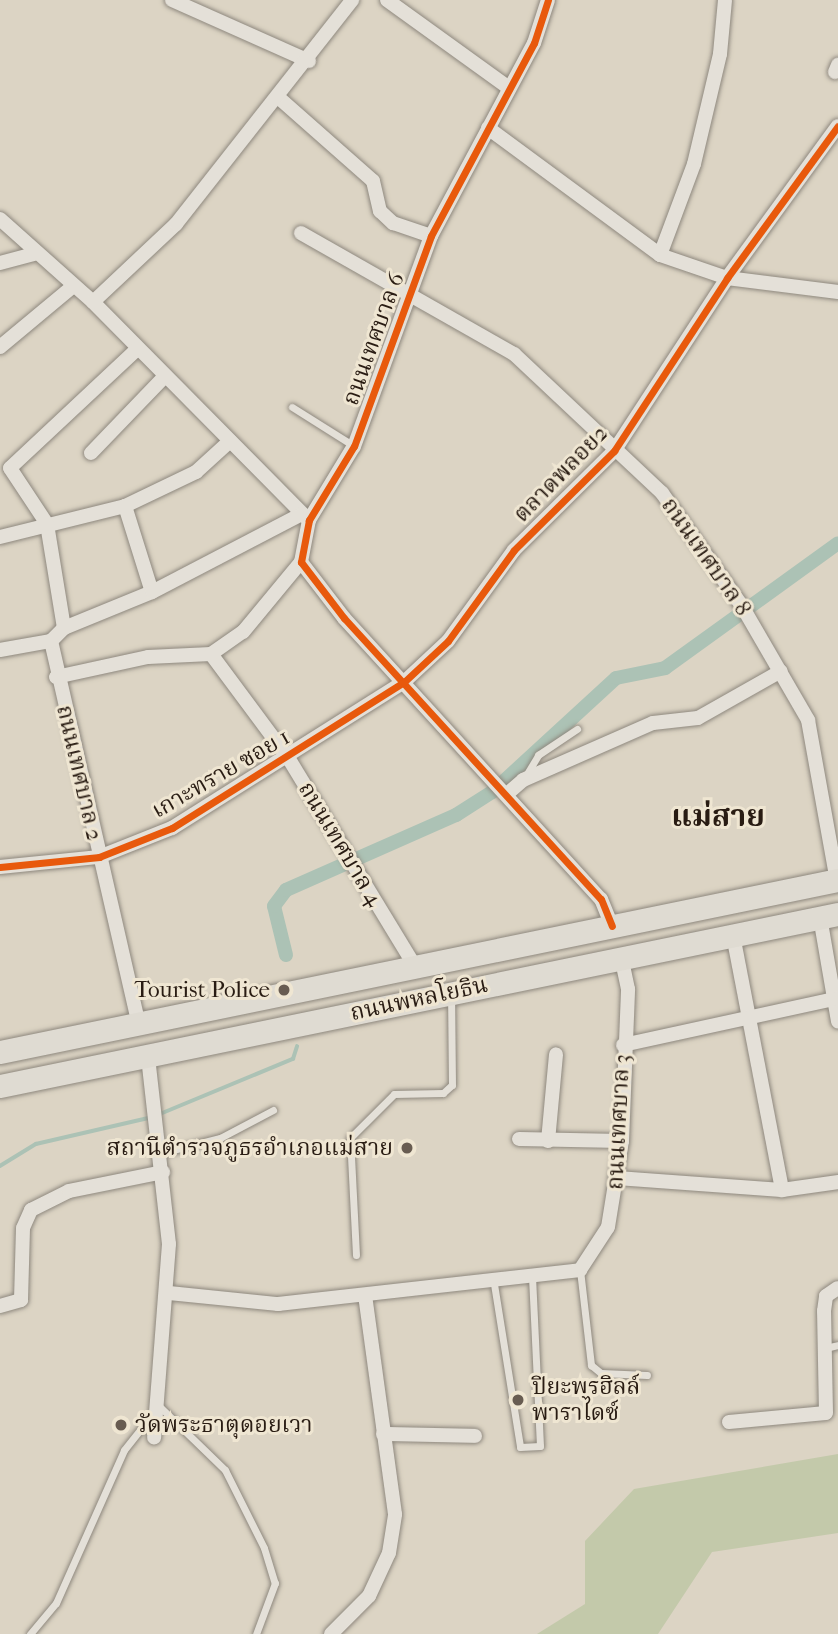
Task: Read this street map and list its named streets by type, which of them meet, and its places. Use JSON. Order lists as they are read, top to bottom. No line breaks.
{"streets":{"main road":["ถนนพหลโยธิน"],"street":["ถนนเทศบาล 6","ตลาดพลอย2","ถนนเทศบาล 8","ถนนเทศบาล 2","เกาะทราย ซอย 1","ถนนเทศบาล 4","ถนนเทศบาล 3"]},"crossings":[["ถนนเทศบาล 6","ถนนเทศบาล 8"],["ตลาดพลอย2","ถนนเทศบาล 8"],["ตลาดพลอย2","เกาะทราย ซอย 1"],["ถนนเทศบาล 8","ถนนพหลโยธิน"],["ถนนเทศบาล 2","เกาะทราย ซอย 1"],["ถนนเทศบาล 2","ถนนพหลโยธิน"],["เกาะทราย ซอย 1","ถนนเทศบาล 4"],["ถนนเทศบาล 4","ถนนพหลโยธิน"],["ถนนพหลโยธิน","ถนนเทศบาล 3"]],"districts":["แม่สาย"],"places":["Tourist Police","สถานีตำรวจภูธรอำเภอแม่สาย","ปิยะพรฮิลล์ พาราไดซ์","วัดพระธาตุดอยเวา"]}
